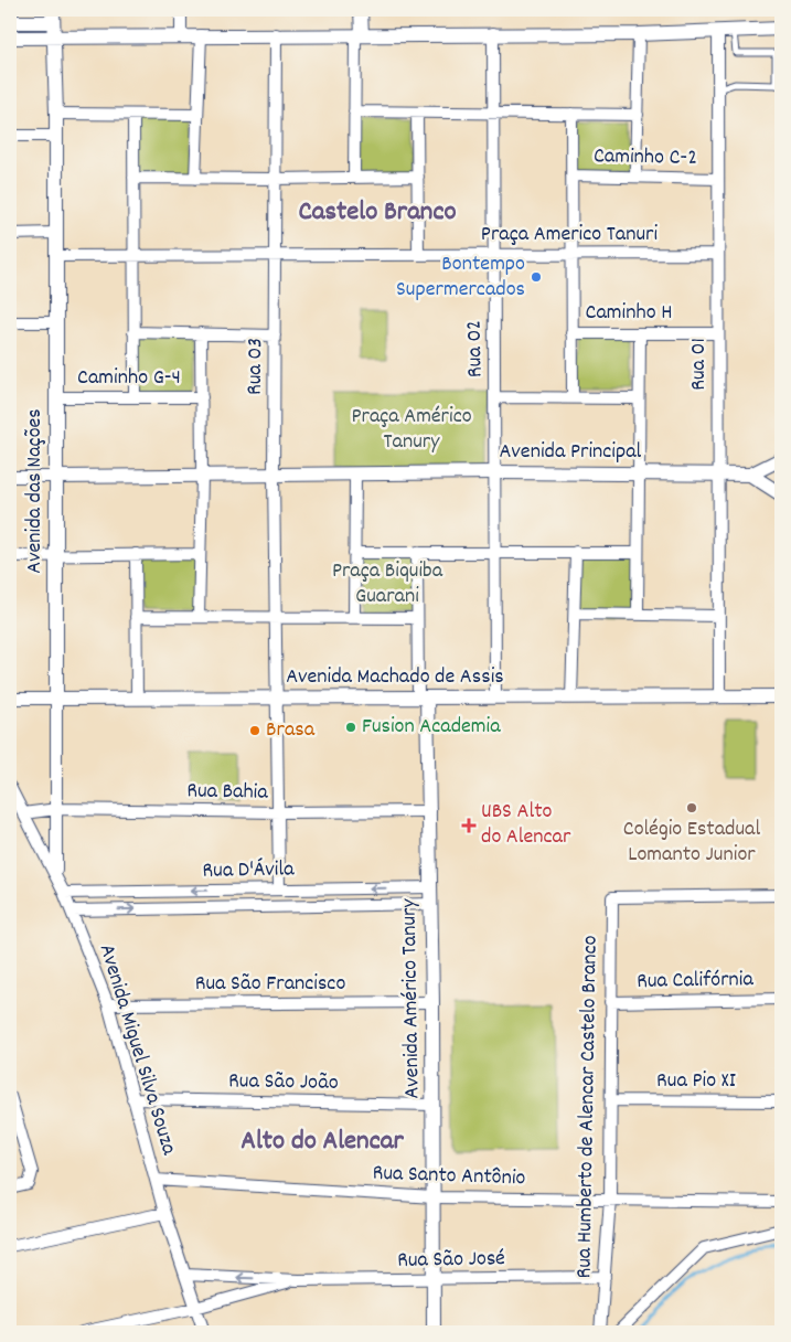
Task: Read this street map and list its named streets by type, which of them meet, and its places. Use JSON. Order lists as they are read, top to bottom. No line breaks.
{"streets":{"street":["Caminho C-2","Praça Americo Tanuri","Caminho H","Rua 02","Rua 01","Rua 03","Caminho G-4","Avenida Principal","Avenida das Nações","Avenida Machado de Assis","Rua Bahia","Rua D'Ávila","Rua Califórnia","Rua São Francisco","Avenida Américo Tanury","Avenida Miguel Silva Souza","Rua Pio XI","Rua São João","Rua Humberto de Alencar Castelo Branco","Rua Santo Antônio","Rua São José"]},"crossings":[["Caminho C-2","Rua 01"],["Praça Americo Tanuri","Rua 02"],["Praça Americo Tanuri","Rua 01"],["Praça Americo Tanuri","Rua 03"],["Praça Americo Tanuri","Avenida das Nações"],["Caminho H","Rua 01"],["Rua 02","Avenida Principal"],["Rua 02","Avenida Machado de Assis"],["Rua 01","Avenida Principal"],["Rua 01","Avenida Machado de Assis"],["Rua 03","Avenida Principal"],["Rua 03","Avenida Machado de Assis"],["Rua 03","Rua Bahia"],["Rua 03","Rua D'Ávila"],["Caminho G-4","Avenida das Nações"],["Avenida Principal","Avenida das Nações"],["Avenida das Nações","Avenida Machado de Assis"],["Avenida das Nações","Rua Bahia"],["Avenida das Nações","Avenida Miguel Silva Souza"],["Avenida Machado de Assis","Avenida Américo Tanury"],["Rua Bahia","Avenida Américo Tanury"],["Rua Bahia","Avenida Miguel Silva Souza"],["Rua D'Ávila","Avenida Américo Tanury"],["Rua D'Ávila","Avenida Miguel Silva Souza"],["Rua Califórnia","Rua Humberto de Alencar Castelo Branco"],["Rua São Francisco","Avenida Américo Tanury"],["Rua São Francisco","Avenida Miguel Silva Souza"],["Avenida Américo Tanury","Rua São João"],["Avenida Américo Tanury","Rua Santo Antônio"],["Avenida Américo Tanury","Rua São José"],["Avenida Miguel Silva Souza","Rua São João"],["Avenida Miguel Silva Souza","Rua Santo Antônio"],["Avenida Miguel Silva Souza","Rua São José"],["Rua Pio XI","Rua Humberto de Alencar Castelo Branco"],["Rua Humberto de Alencar Castelo Branco","Rua Santo Antônio"],["Rua Humberto de Alencar Castelo Branco","Rua São José"]],"districts":["Castelo Branco","Alto do Alencar"],"parks":["Praça Américo Tanury","Praça Biquiba Guarani"],"places":{"other":["Bontempo Supermercados","Fusion Academia","Brasa","Colégio Estadual Lomanto Junior"],"health":["UBS Alto do Alencar"]}}
